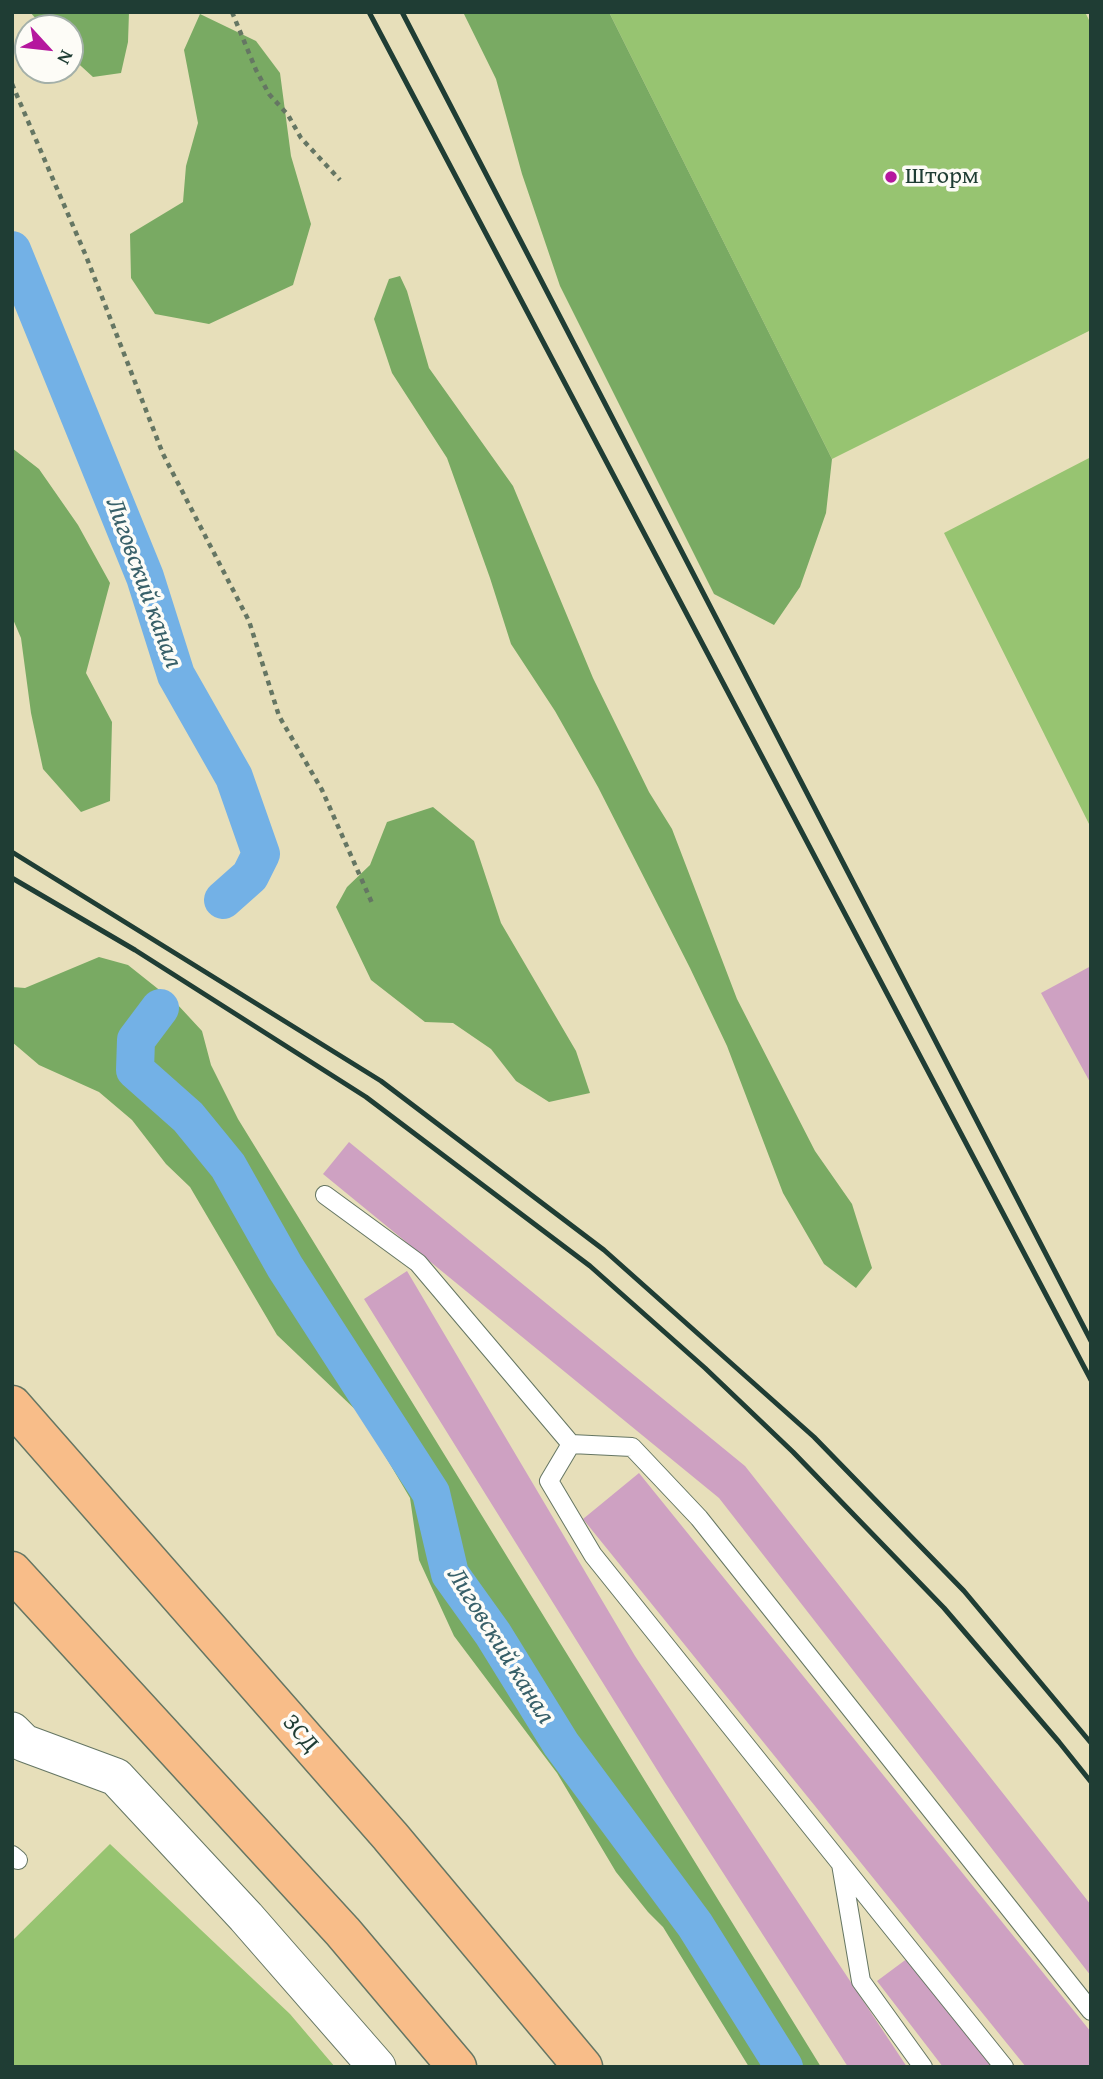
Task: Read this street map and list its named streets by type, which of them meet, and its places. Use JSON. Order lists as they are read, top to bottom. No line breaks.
{"streets":{"highway":["ЗСД"]},"water":["Лиговский канал"],"places":["Шторм"],"north":"bottom right"}
